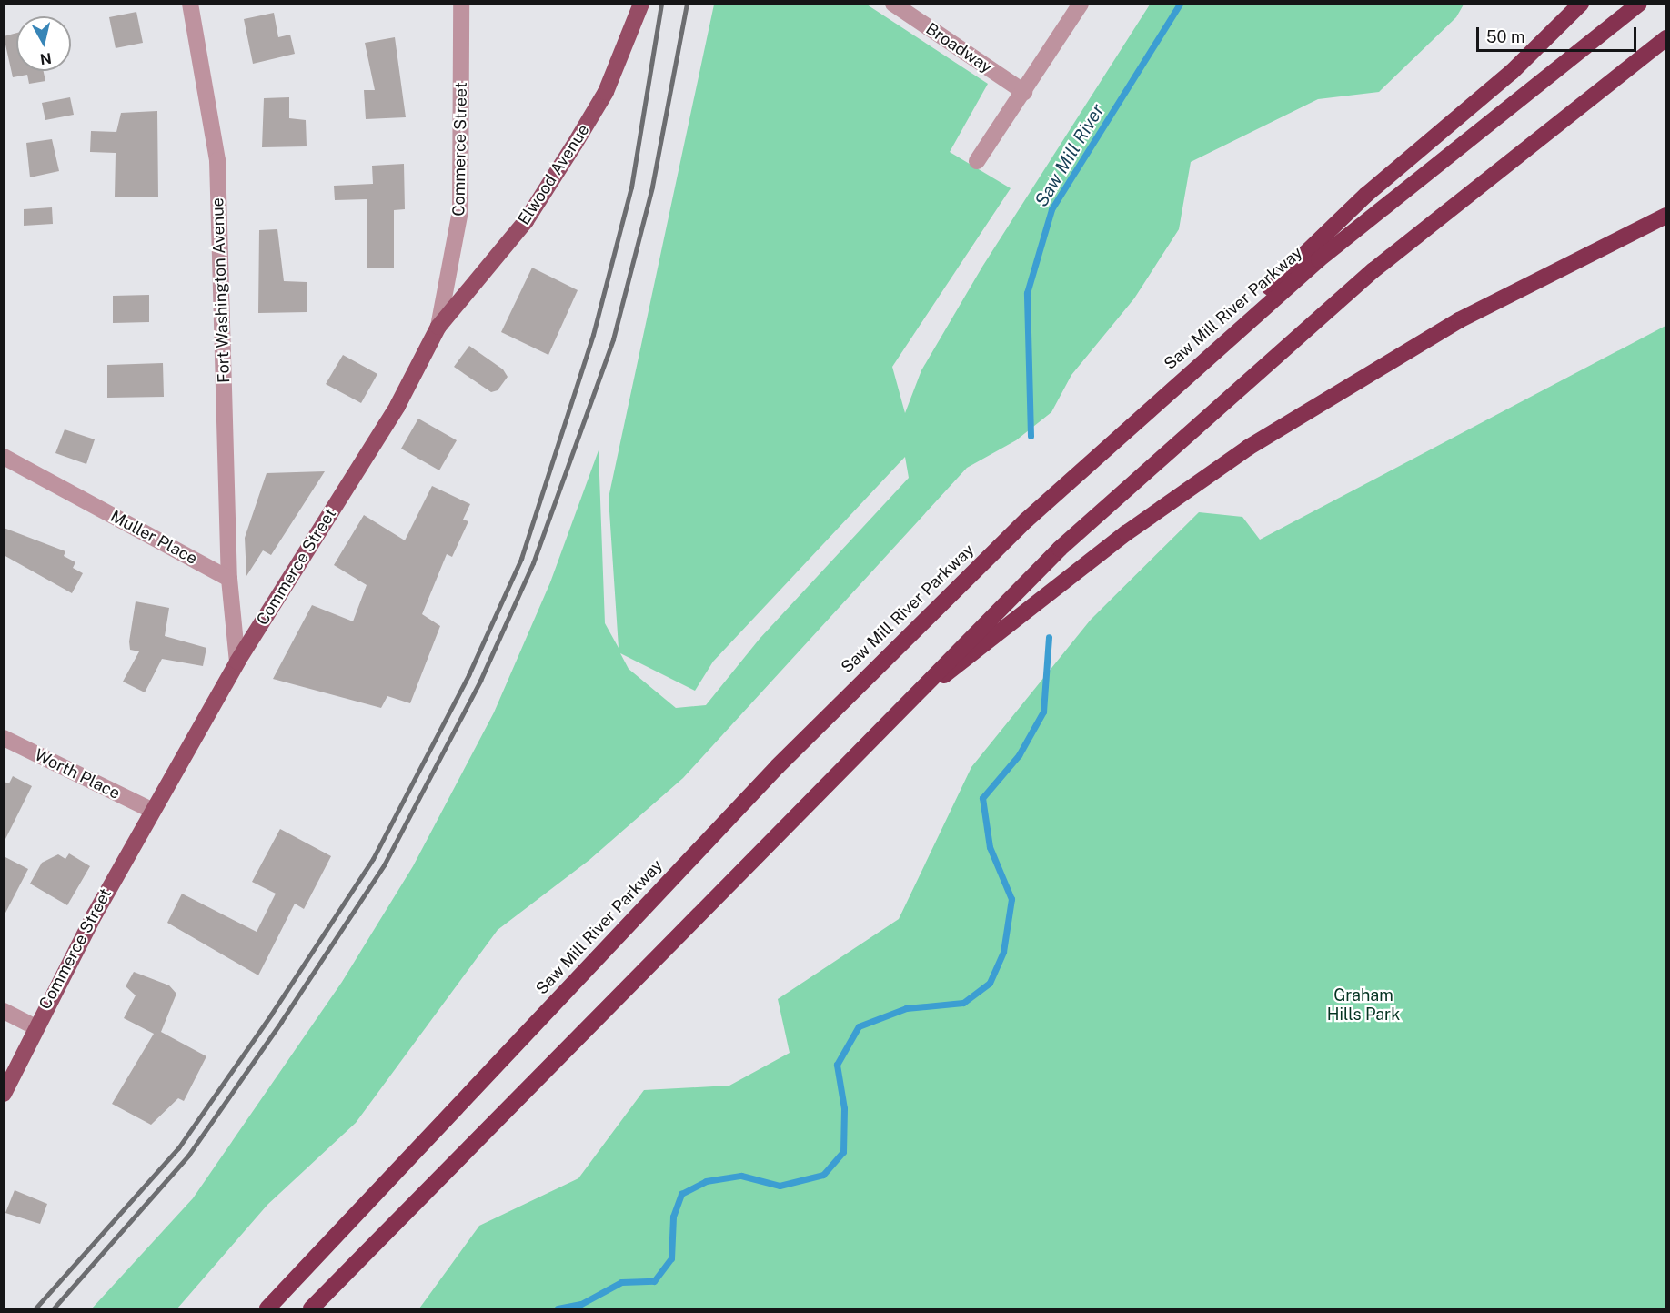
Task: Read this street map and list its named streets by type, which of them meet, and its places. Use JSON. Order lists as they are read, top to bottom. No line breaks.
{"streets":{"highway":["Saw Mill River Parkway"],"main road":["Commerce Street","Elwood Avenue"],"street":["Broadway","Fort Washington Avenue","Muller Place","Worth Place"]},"crossings":[["Commerce Street","Elwood Avenue"],["Commerce Street","Worth Place"],["Fort Washington Avenue","Muller Place"]],"water":["Saw Mill River"],"parks":["Graham Hills Park"],"scale_bar":"50 m","north":"bottom"}
